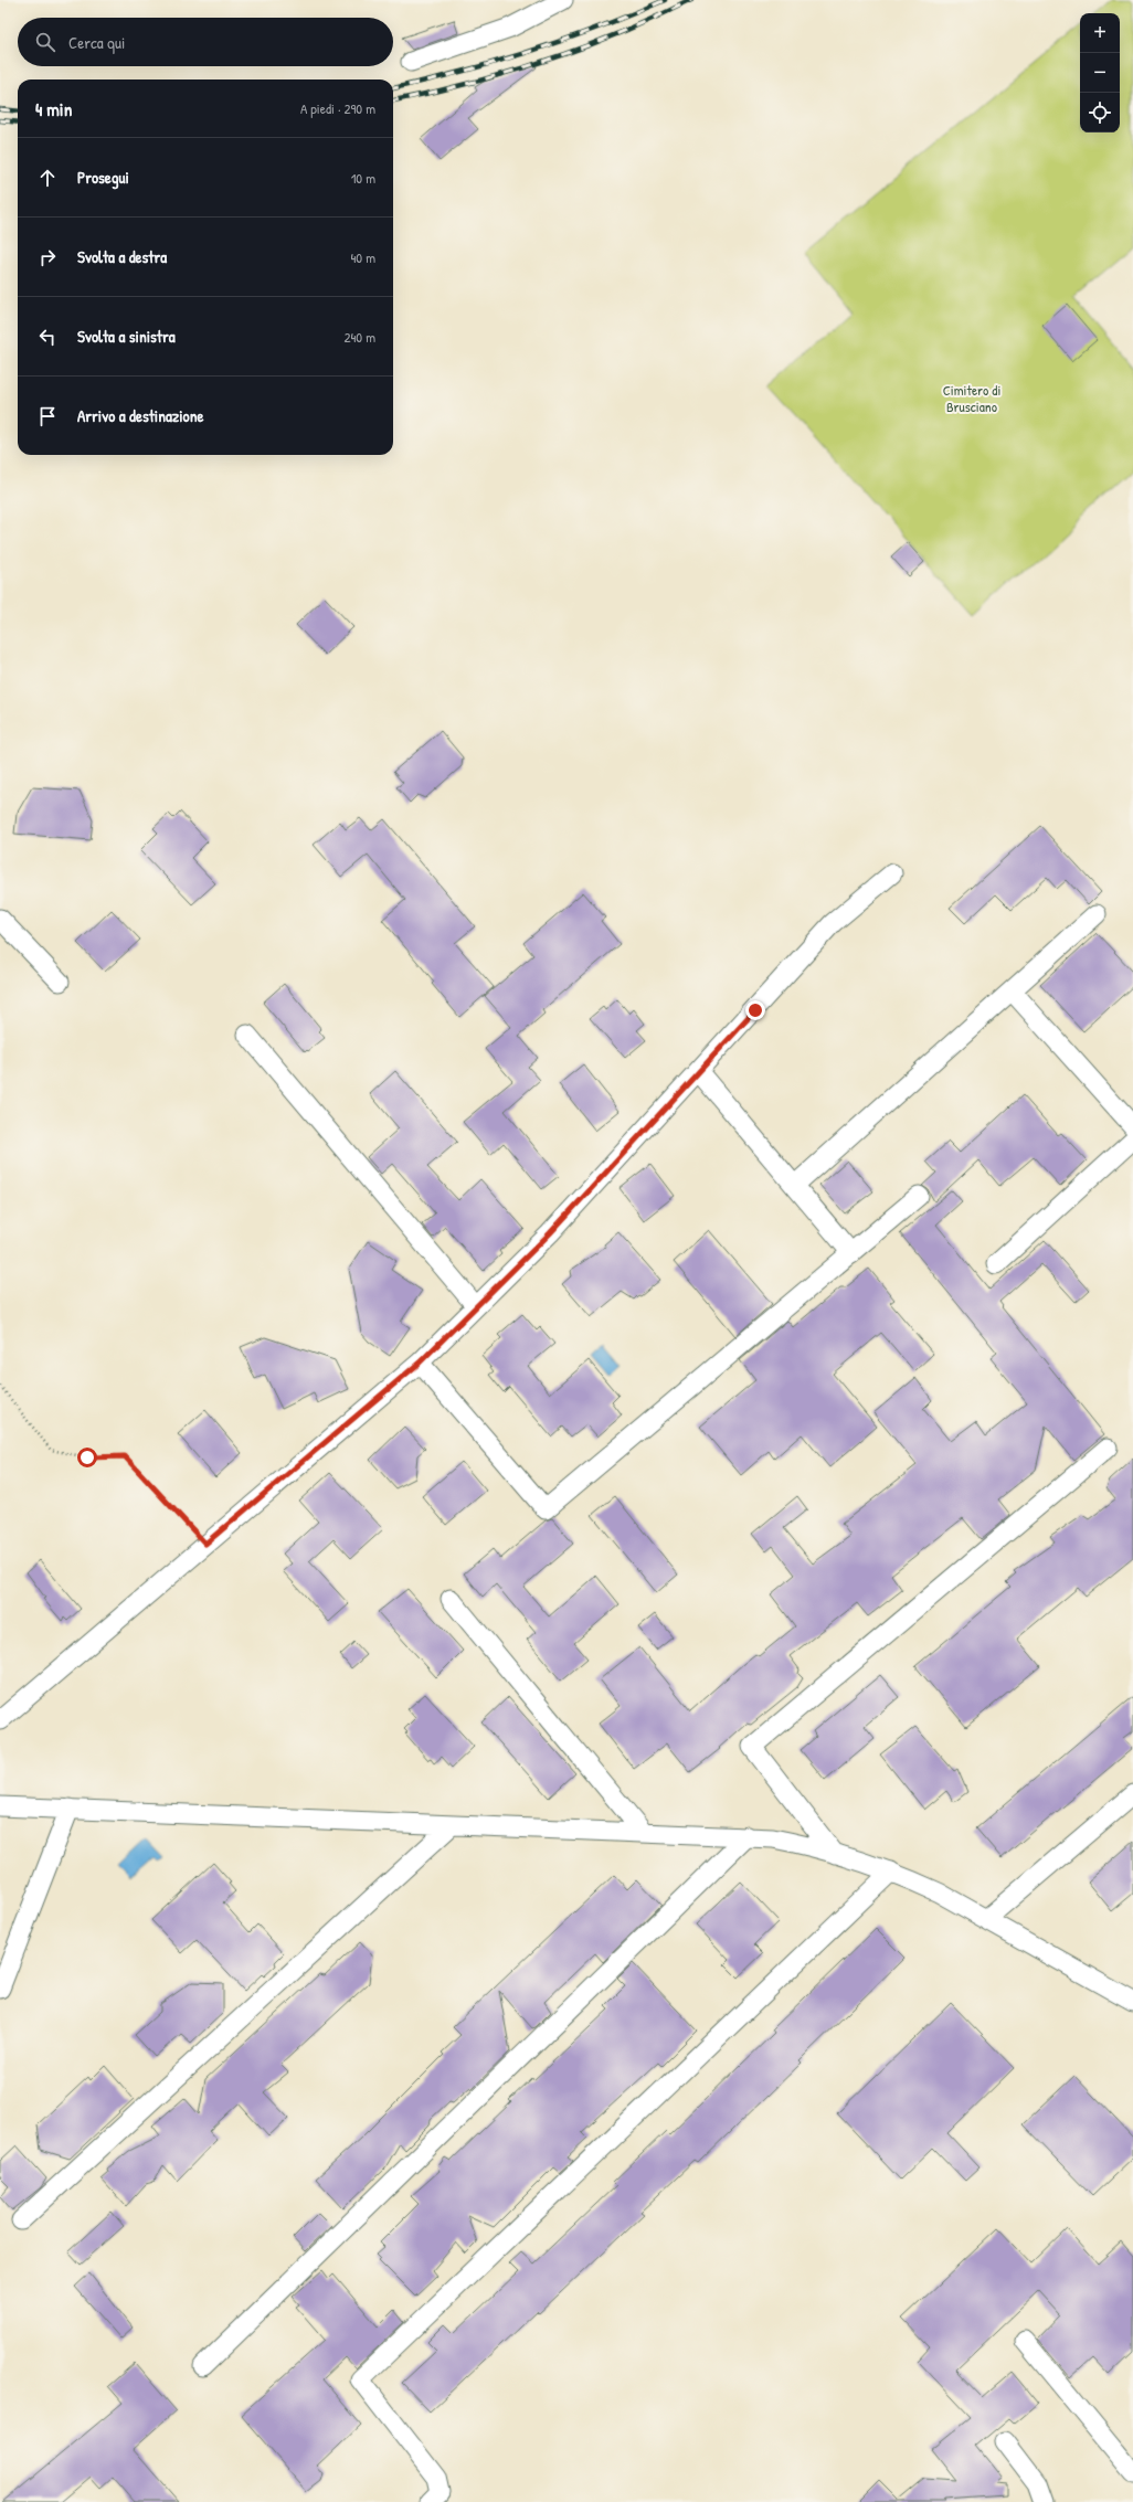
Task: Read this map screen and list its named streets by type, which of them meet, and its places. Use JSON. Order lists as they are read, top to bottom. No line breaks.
{"parks":["Cimitero di Brusciano"],"page":{"map_buttons":["+","−"],"search":"Cerca qui","heading":["4 min","A piedi · 290 m"],"list":[["Prosegui","10 m"],["Svolta a destra","40 m"],["Svolta a sinistra","240 m"],"Arrivo a destinazione"]}}
